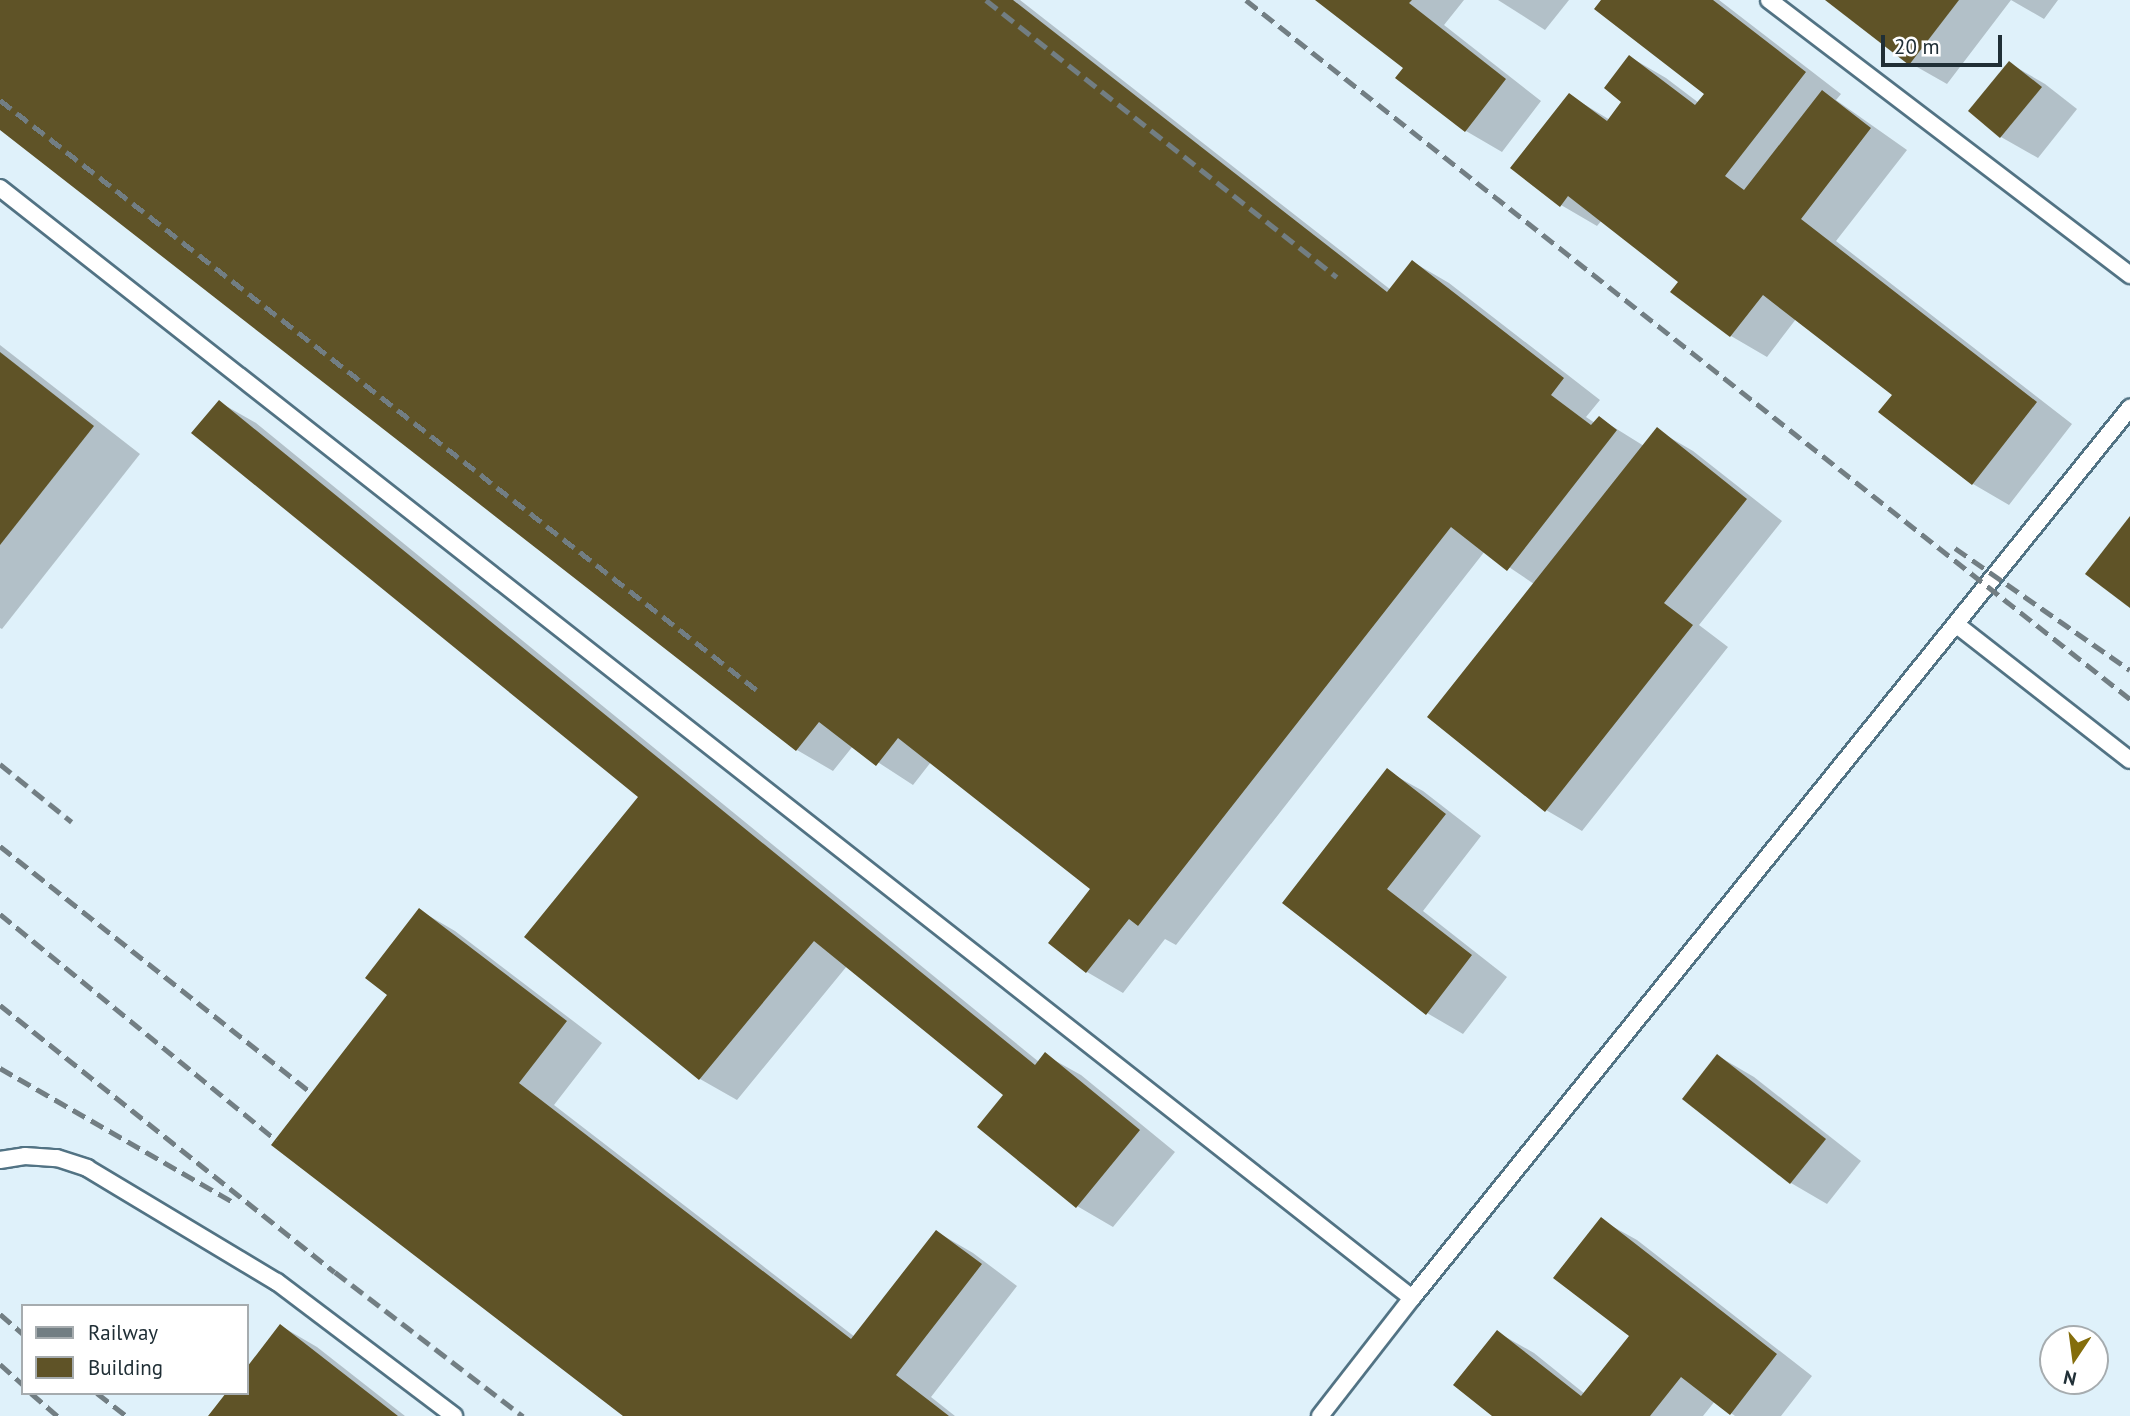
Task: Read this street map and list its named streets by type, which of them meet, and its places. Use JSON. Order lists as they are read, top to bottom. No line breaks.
{"legend":["Railway","Building"],"scale_bar":"20 m","north":"bottom"}
